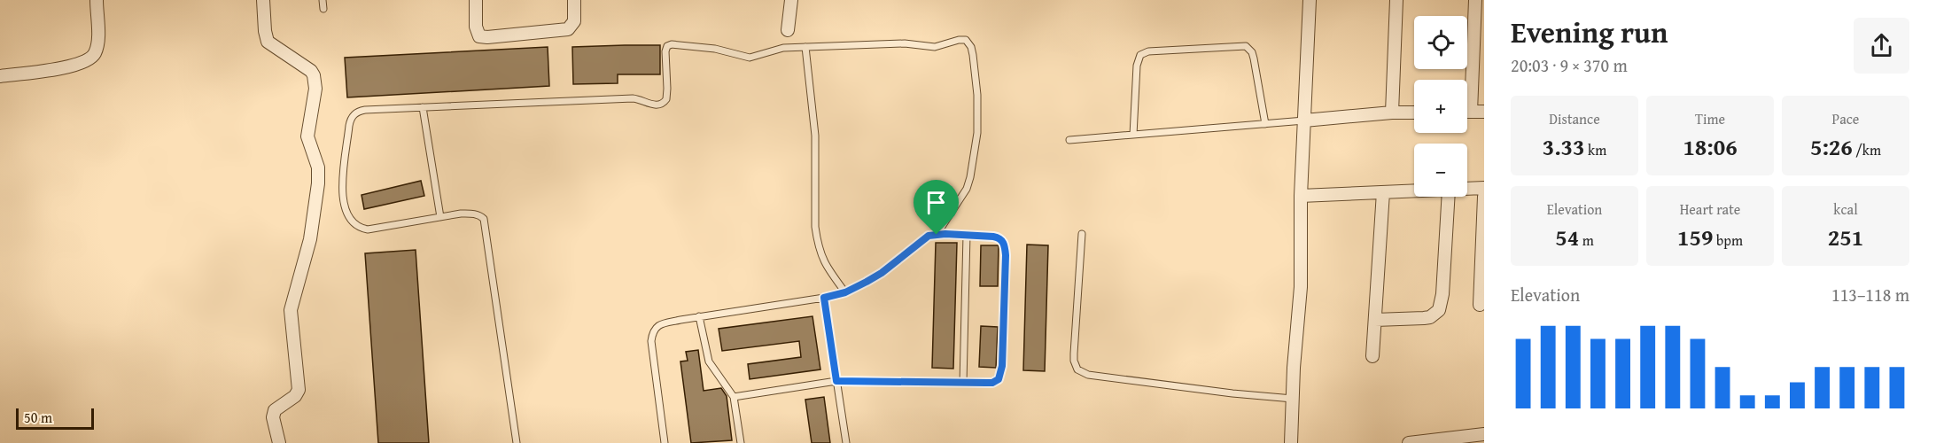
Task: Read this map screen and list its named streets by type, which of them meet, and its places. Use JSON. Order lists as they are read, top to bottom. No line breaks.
{"scale_bar":"50 m","page":{"heading":["Evening run","20:03 · 9 × 370 m"],"map_buttons":["+","−"],"stats":[["Distance","3.33 km"],["Time","18:06"],["Pace","5:26 /km"],["Elevation","54 m"],["Heart rate","159 bpm"],["kcal","251"]],"chart":["Elevation","113–118 m"],"scale":"50 m"}}
